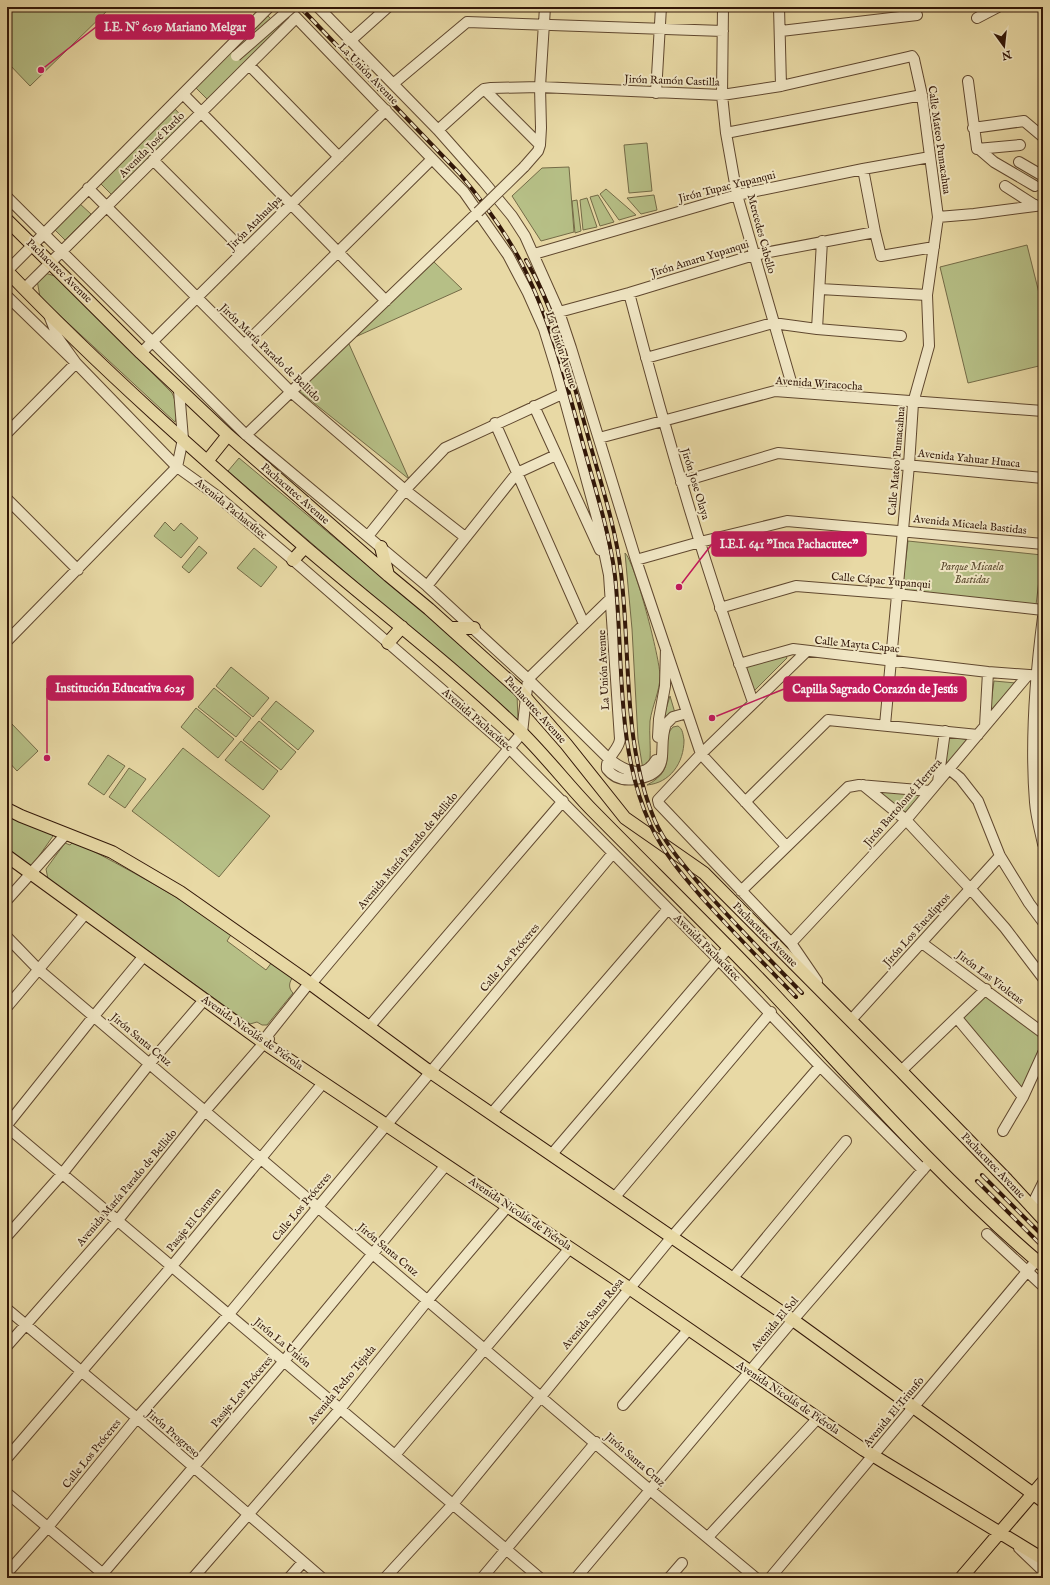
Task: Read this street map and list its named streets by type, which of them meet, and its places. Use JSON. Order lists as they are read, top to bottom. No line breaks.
{"streets":{"main road":["Pachacutec Avenue","Avenida Nicolás de Piérola"],"street":["La Unión Avenue","Jirón Ramón Castilla","Calle Mateo Pumacahua","Avenida José Pardo","Jirón Tupac Yupanqui","Jirón Atahualpa","Mercedes Cabello","Jirón Amaru Yupanqui","Jirón María Parado de Bellido","Avenida Wiracocha","Avenida Yahuar Huaca","Jirón Jose Olaya","Avenida Pachacútec","Avenida Micaela Bastidas","Calle Cápac Yupanqui","Calle Mayta Capac","Jirón Bartolomé Herrera","Avenida María Parado de Bellido","Jirón Los Eucaliptos","Calle Los Próceres","Jirón Las Violetas","Jirón Santa Cruz","Pasaje El Carmen","Avenida Santa Rosa","Avenida El Sol","Jirón La Unión","Avenida Pedro Tejada","Pasaje Los Próceres","Avenida El Triunfo","Jirón Progreso"]},"crossings":[["La Unión Avenue","Avenida José Pardo"],["La Unión Avenue","Jirón Tupac Yupanqui"],["La Unión Avenue","Jirón Atahualpa"],["La Unión Avenue","Jirón Amaru Yupanqui"],["La Unión Avenue","Avenida Wiracocha"],["La Unión Avenue","Avenida Micaela Bastidas"],["La Unión Avenue","Calle Mayta Capac"],["Jirón Ramón Castilla","Calle Mateo Pumacahua"],["Jirón Ramón Castilla","Mercedes Cabello"],["Calle Mateo Pumacahua","Jirón Tupac Yupanqui"],["Calle Mateo Pumacahua","Avenida Wiracocha"],["Calle Mateo Pumacahua","Avenida Yahuar Huaca"],["Calle Mateo Pumacahua","Avenida Micaela Bastidas"],["Calle Mateo Pumacahua","Calle Cápac Yupanqui"],["Calle Mateo Pumacahua","Calle Mayta Capac"],["Avenida José Pardo","Pachacutec Avenue"],["Avenida José Pardo","Jirón María Parado de Bellido"],["Jirón Tupac Yupanqui","Mercedes Cabello"],["Jirón Atahualpa","Pachacutec Avenue"],["Jirón Atahualpa","Jirón María Parado de Bellido"],["Mercedes Cabello","Jirón Amaru Yupanqui"],["Mercedes Cabello","Avenida Wiracocha"],["Jirón Amaru Yupanqui","Jirón Jose Olaya"],["Pachacutec Avenue","Jirón Los Eucaliptos"],["Avenida Wiracocha","Jirón Jose Olaya"],["Avenida Yahuar Huaca","Jirón Jose Olaya"],["Jirón Jose Olaya","Avenida Micaela Bastidas"],["Jirón Jose Olaya","Calle Cápac Yupanqui"],["Jirón Jose Olaya","Calle Mayta Capac"],["Avenida Pachacútec","Avenida María Parado de Bellido"],["Avenida Pachacútec","Calle Los Próceres"],["Avenida Pachacútec","Avenida Santa Rosa"],["Avenida Pachacútec","Avenida El Sol"],["Calle Mayta Capac","Jirón Bartolomé Herrera"],["Avenida María Parado de Bellido","Avenida Nicolás de Piérola"],["Avenida María Parado de Bellido","Jirón Santa Cruz"],["Avenida María Parado de Bellido","Jirón La Unión"],["Avenida María Parado de Bellido","Jirón Progreso"],["Jirón Los Eucaliptos","Jirón Las Violetas"],["Calle Los Próceres","Avenida Nicolás de Piérola"],["Calle Los Próceres","Jirón Santa Cruz"],["Calle Los Próceres","Jirón La Unión"],["Calle Los Próceres","Jirón Progreso"],["Avenida Nicolás de Piérola","Pasaje El Carmen"],["Avenida Nicolás de Piérola","Avenida Santa Rosa"],["Avenida Nicolás de Piérola","Avenida El Sol"],["Avenida Nicolás de Piérola","Avenida Pedro Tejada"],["Avenida Nicolás de Piérola","Pasaje Los Próceres"],["Avenida Nicolás de Piérola","Avenida El Triunfo"],["Jirón Santa Cruz","Pasaje El Carmen"],["Jirón Santa Cruz","Avenida Santa Rosa"],["Jirón Santa Cruz","Avenida El Sol"],["Jirón Santa Cruz","Avenida Pedro Tejada"],["Jirón Santa Cruz","Pasaje Los Próceres"],["Pasaje El Carmen","Jirón La Unión"],["Pasaje El Carmen","Jirón Progreso"],["Avenida Santa Rosa","Jirón La Unión"],["Jirón La Unión","Avenida Pedro Tejada"],["Jirón La Unión","Pasaje Los Próceres"],["Avenida Pedro Tejada","Jirón Progreso"],["Pasaje Los Próceres","Jirón Progreso"]],"parks":["Parque Micaela Bastidas"],"places":["I.E. N° 6019 Mariano Melgar","I.E.I. 641 \"Inca Pachacutec\"","Capilla Sagrado Corazón de Jesús","Institución Educativa 6025"],"north":"bottom"}
